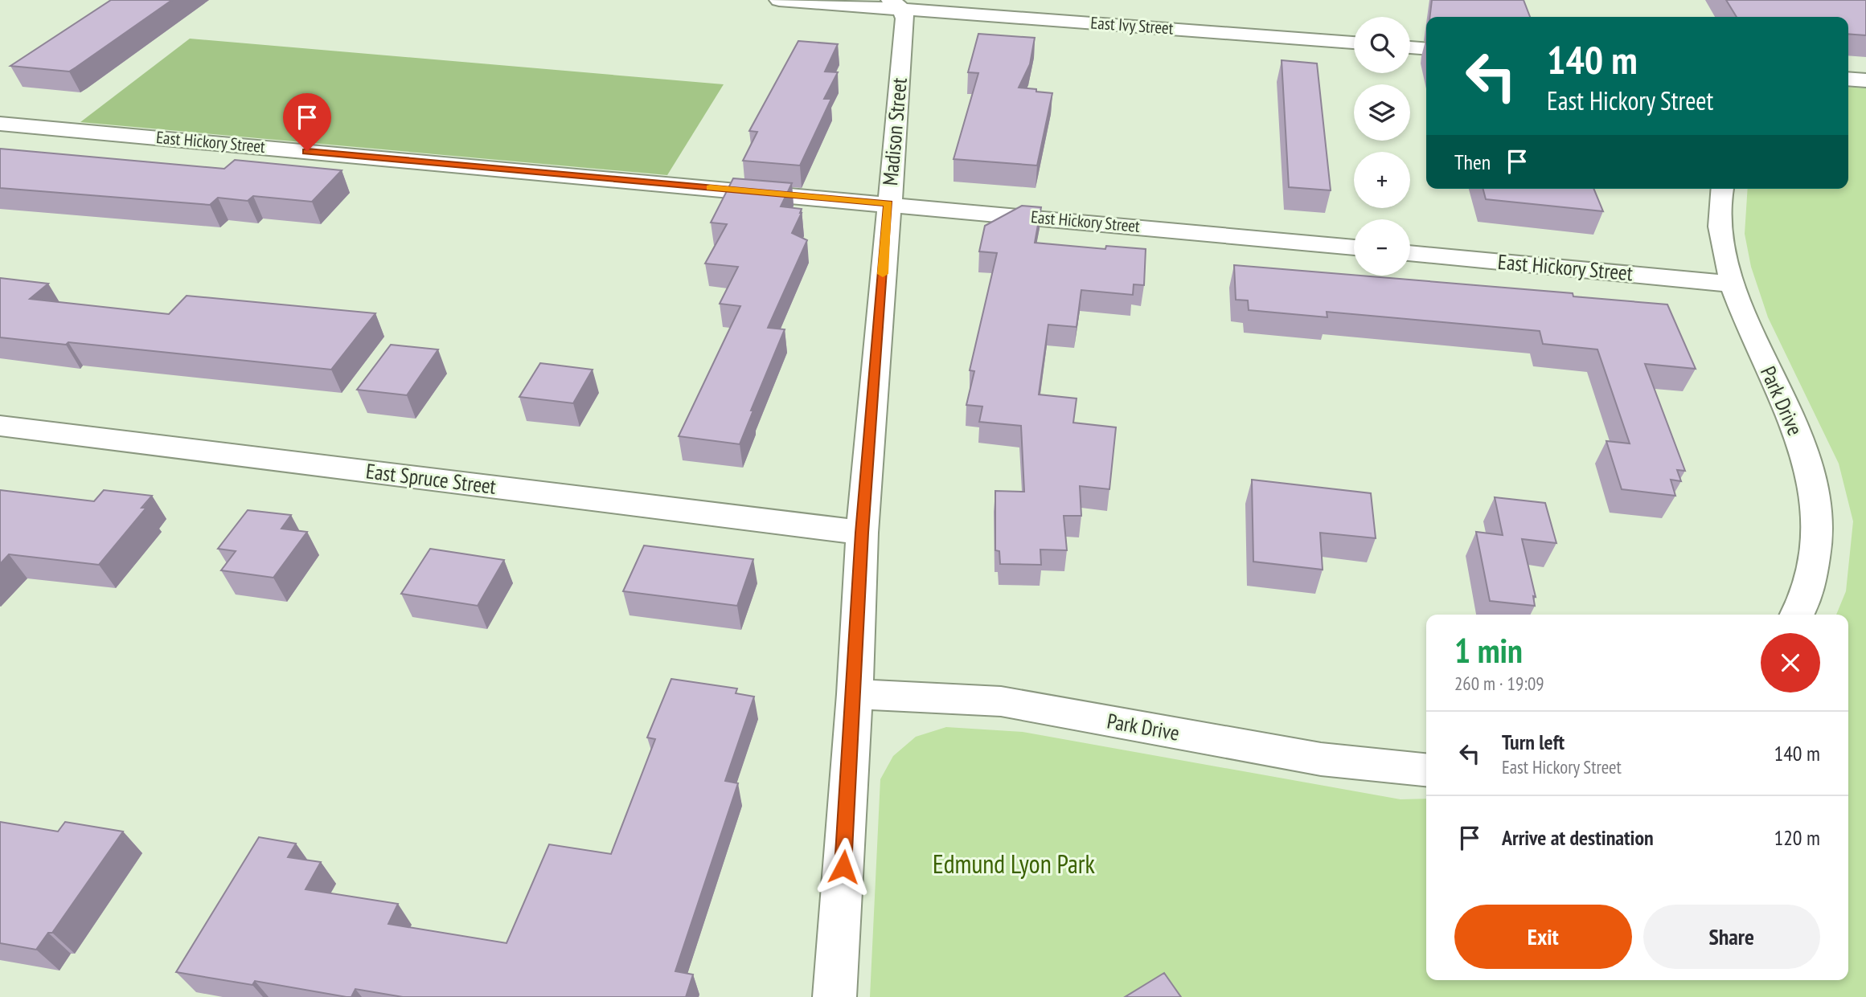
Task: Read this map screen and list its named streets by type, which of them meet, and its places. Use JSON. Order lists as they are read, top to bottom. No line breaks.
{"streets":{"street":["East Ivy Street","Madison Street","East Hickory Street","Park Drive","East Spruce Street"]},"crossings":[["East Ivy Street","Madison Street"],["Madison Street","East Hickory Street"],["Madison Street","Park Drive"],["Madison Street","East Spruce Street"],["East Hickory Street","Park Drive"]],"parks":["Edmund Lyon Park"],"page":{"map_buttons":["+","−"],"turn":["140 m","East Hickory Street"],"then":"Then","heading":["1 min","260 m · 19:09"],"list":[{"name":"Turn left","note":"East Hickory Street","value":"140 m"},{"name":"Arrive at destination","value":"120 m"}],"buttons":["Exit","Share"]}}
